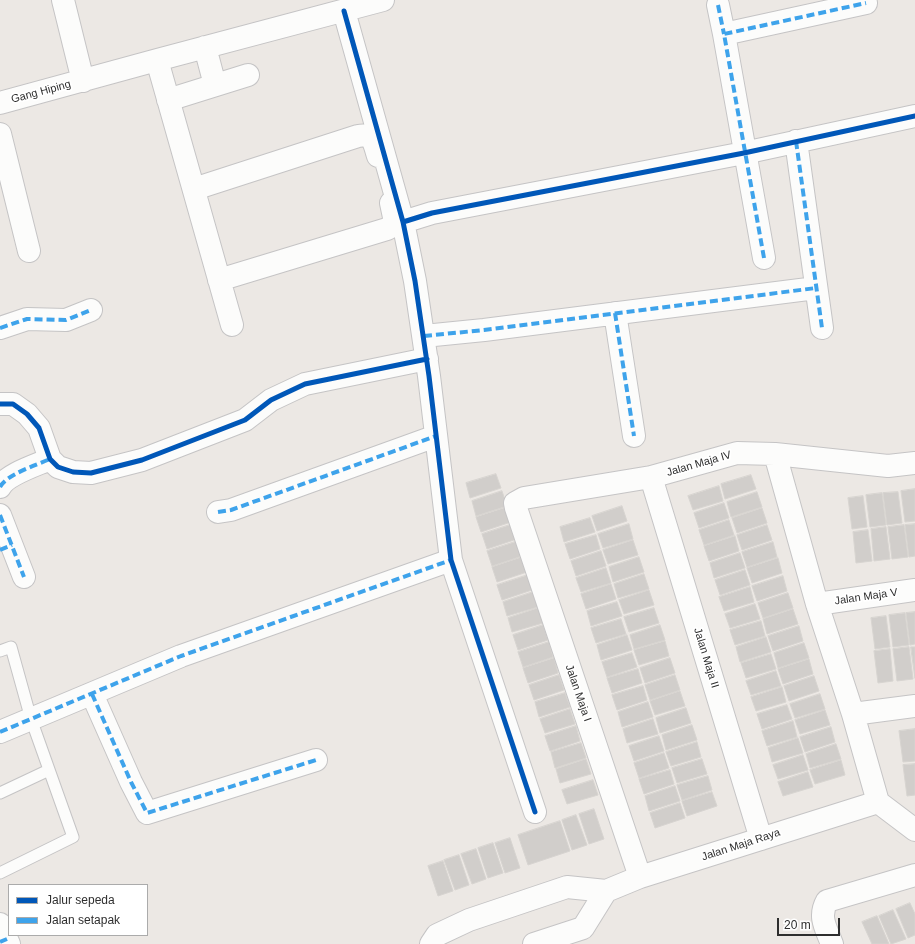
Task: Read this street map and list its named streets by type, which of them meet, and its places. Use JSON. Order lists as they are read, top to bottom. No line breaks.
{"streets":{"street":["Gang Hiping","Jalan Maja IV","Jalan Maja V","Jalan Maja II","Jalan Maja I","Jalan Maja Raya"]},"crossings":[["Jalan Maja IV","Jalan Maja II"],["Jalan Maja IV","Jalan Maja I"],["Jalan Maja II","Jalan Maja Raya"],["Jalan Maja I","Jalan Maja Raya"]],"legend":["Jalur sepeda","Jalan setapak"],"scale_bar":"20 m"}
